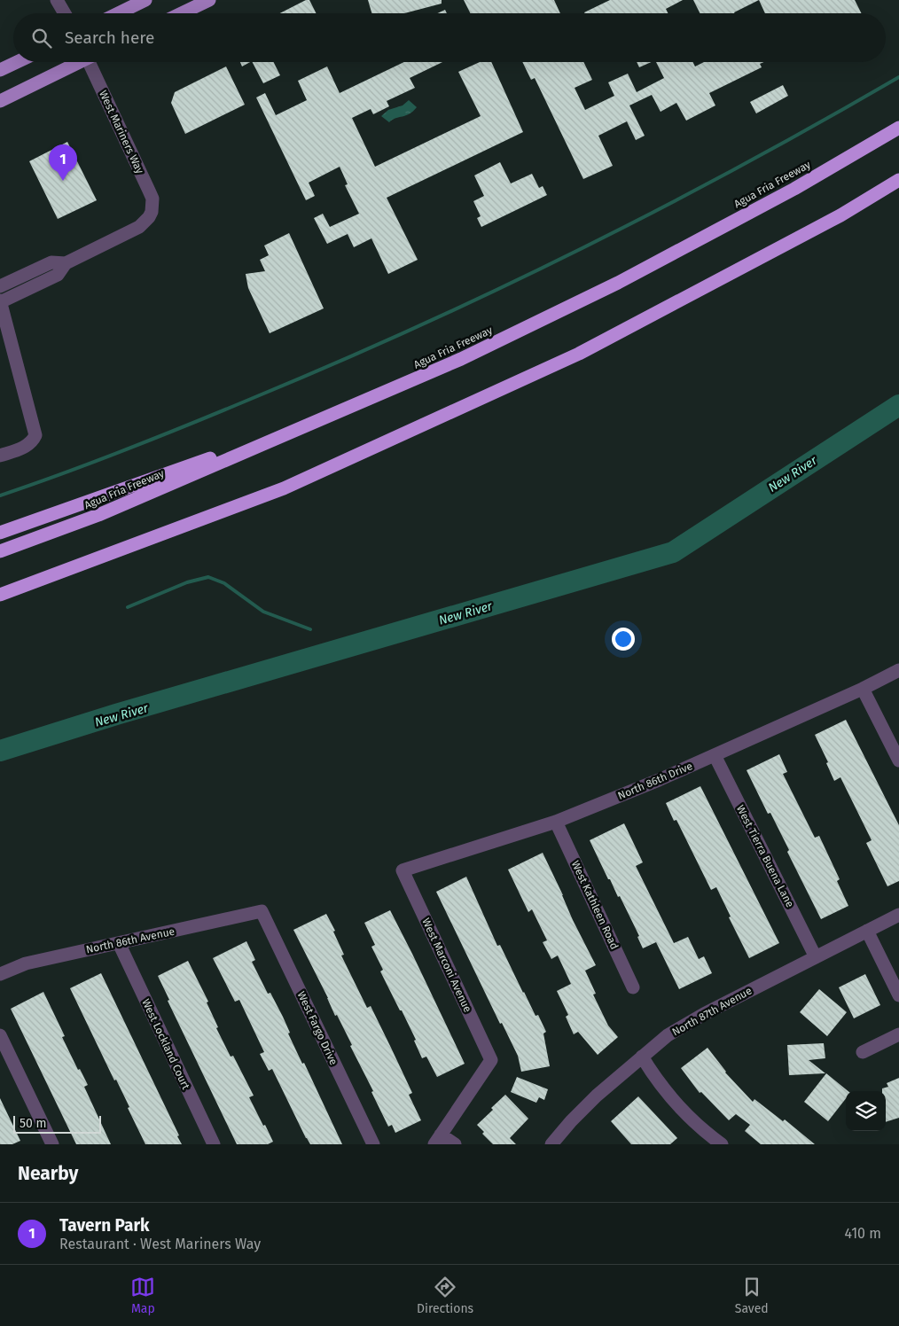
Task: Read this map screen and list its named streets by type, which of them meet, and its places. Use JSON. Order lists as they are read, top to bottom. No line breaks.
{"streets":{"highway":["Agua Fria Freeway"],"street":["West Mariners Way","North 86th Drive","West Tierra Buena Lane","West Kathleen Road","North 86th Avenue","West Marconi Avenue","North 87th Avenue","West Fargo Drive","West Lockland Court"]},"crossings":[["North 86th Drive","West Tierra Buena Lane"],["North 86th Drive","West Kathleen Road"],["North 86th Drive","West Marconi Avenue"],["West Tierra Buena Lane","North 87th Avenue"],["North 86th Avenue","West Fargo Drive"],["North 86th Avenue","West Lockland Court"]],"water":["New River"],"scale_bar":"50 m","page":{"search":"Search here","pins":"1","scale":"50 m","heading":"Nearby","list":[{"mark":"1","name":"Tavern Park","note":"Restaurant · West Mariners Way","value":"410 m"}],"nav":["Map","Directions","Saved"]}}
